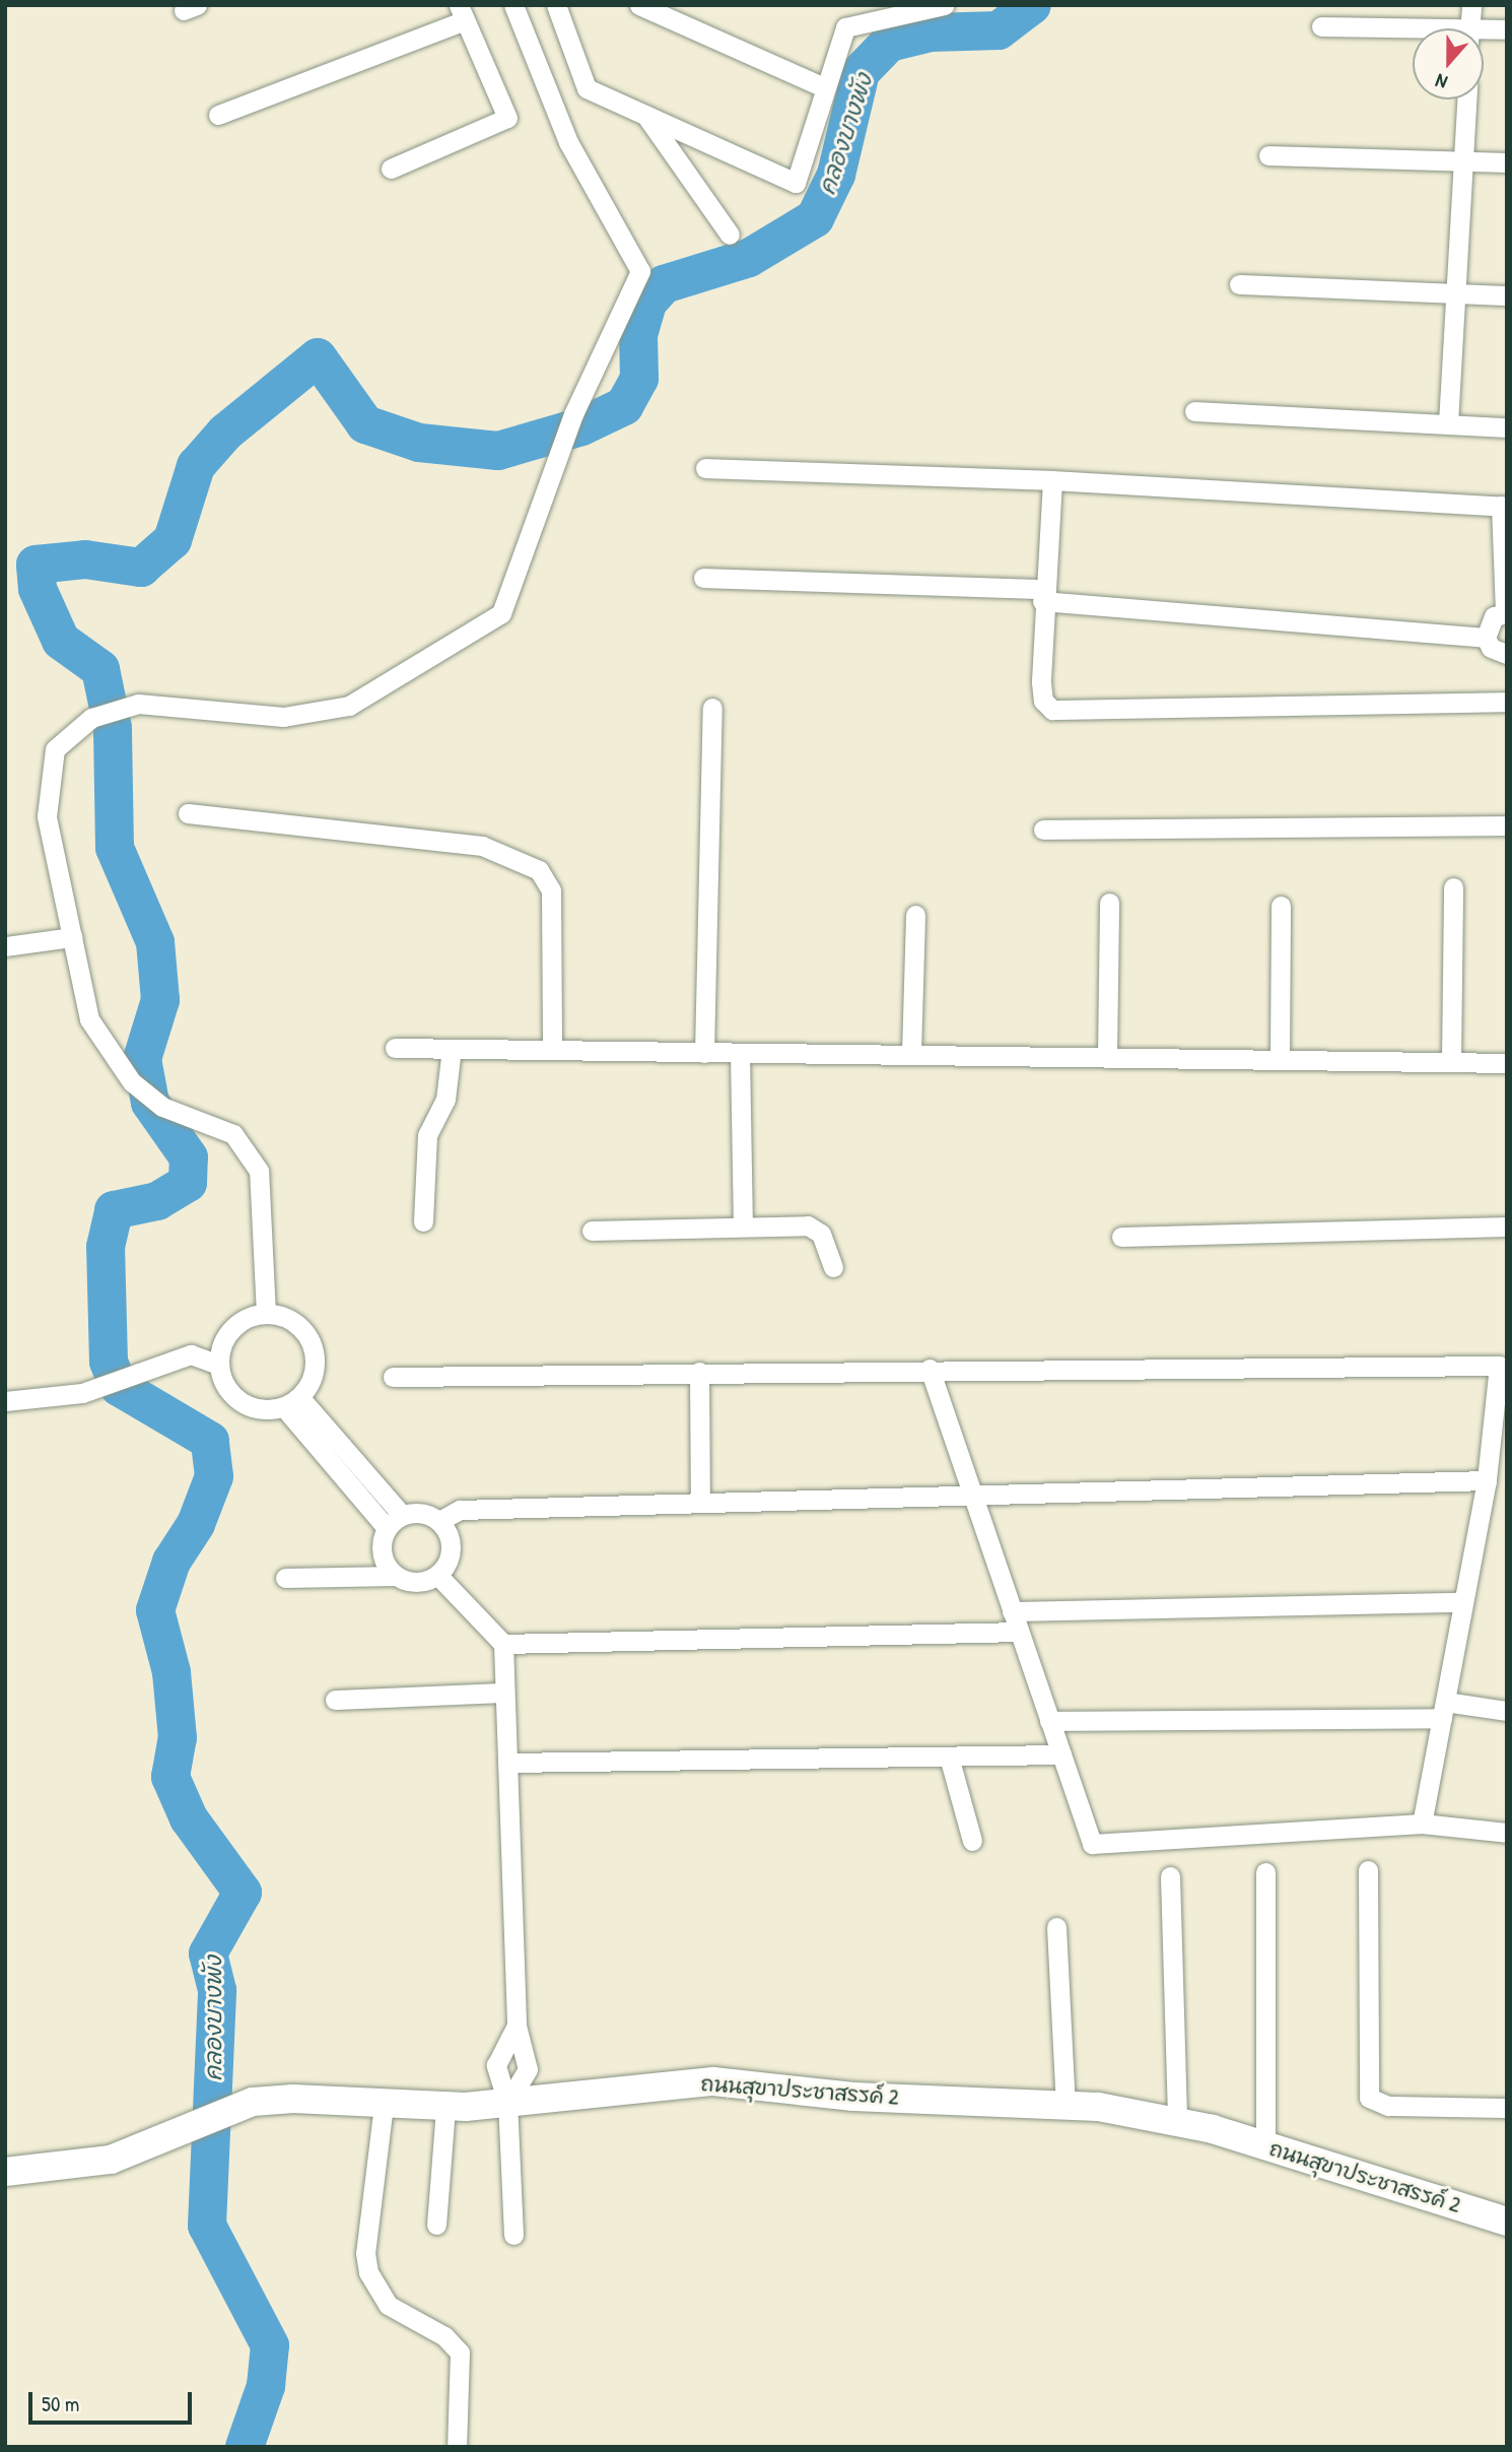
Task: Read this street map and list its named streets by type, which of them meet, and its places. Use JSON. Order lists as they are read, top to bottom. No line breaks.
{"streets":{"street":["ถนนสุขาประชาสรรค์ 2"]},"water":["คลองบางพัง"],"scale_bar":"50 m","north":"bottom"}
